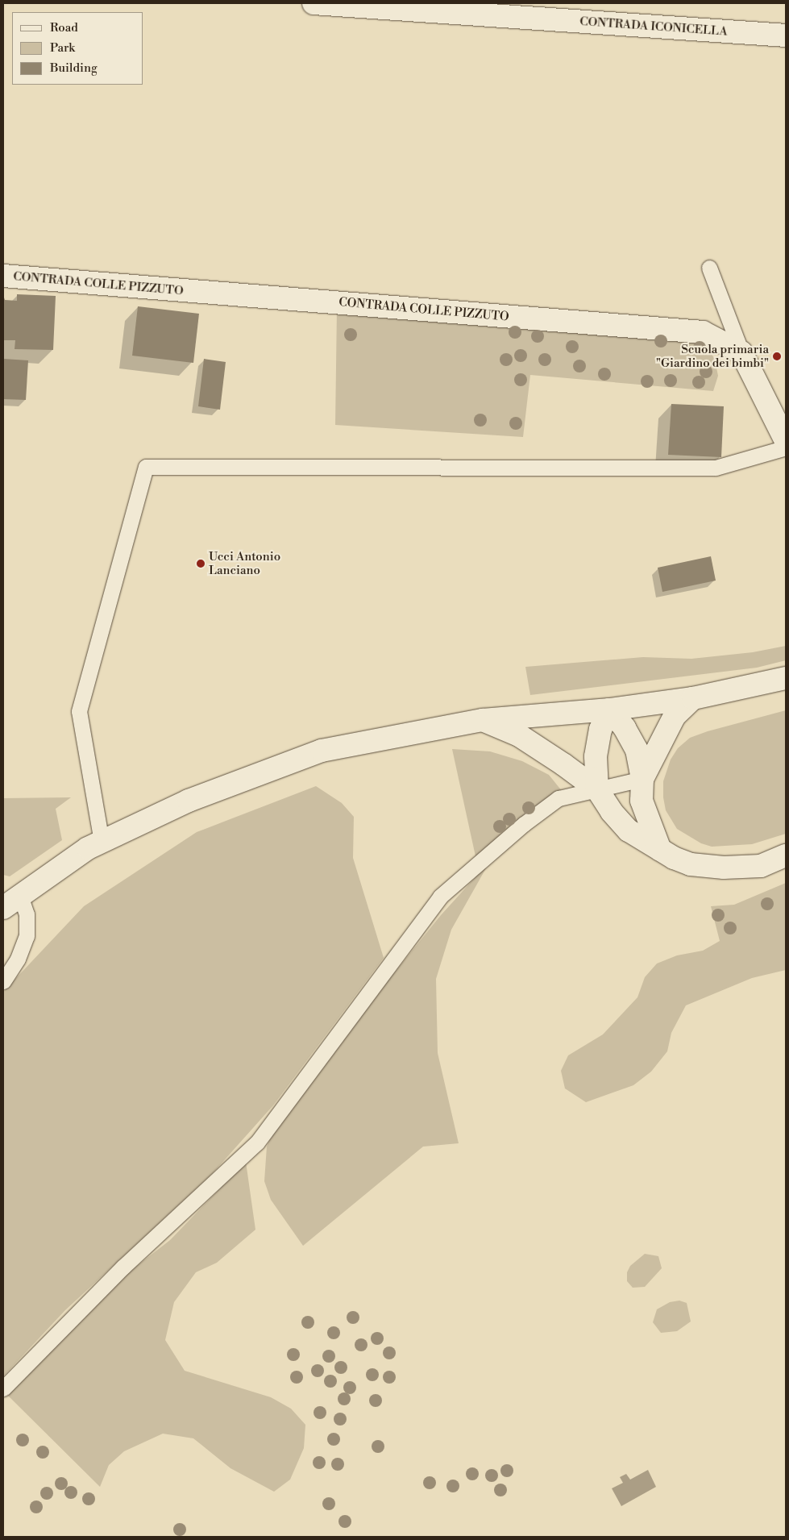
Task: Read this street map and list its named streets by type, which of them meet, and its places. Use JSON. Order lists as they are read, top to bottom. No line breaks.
{"streets":{"street":["CONTRADA ICONICELLA","CONTRADA COLLE PIZZUTO"]},"places":["Scuola primaria \"Giardino dei bimbi\"","Ucci Antonio Lanciano"],"legend":["Road","Park","Building"]}
